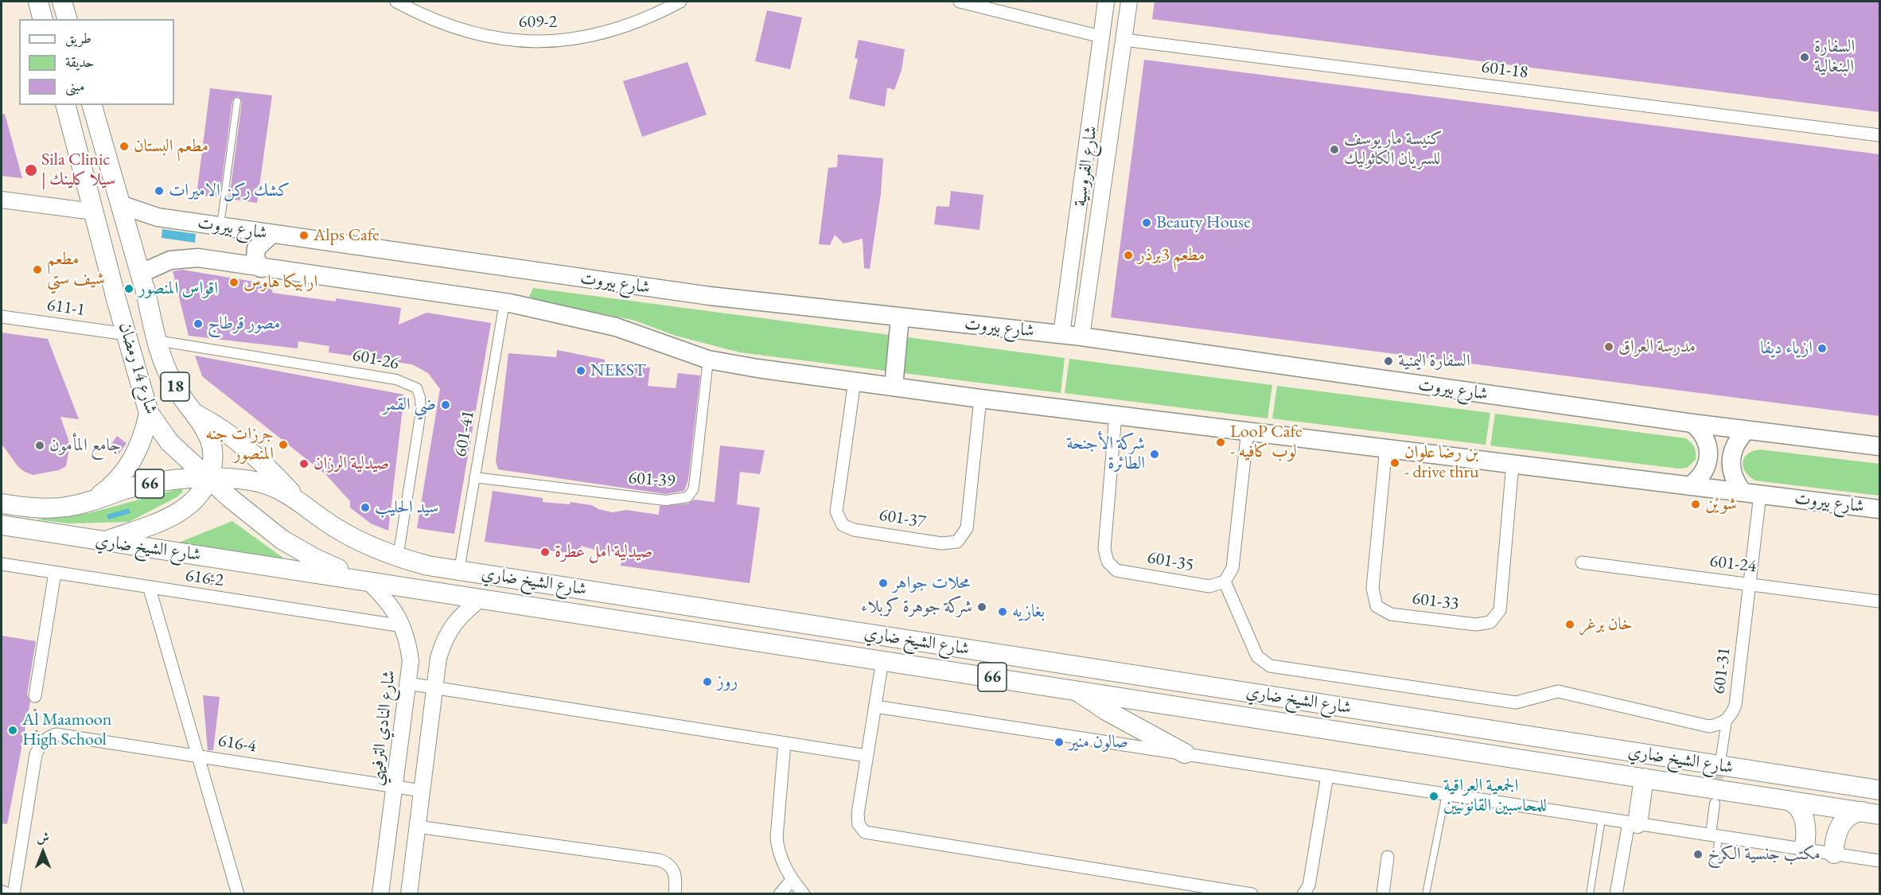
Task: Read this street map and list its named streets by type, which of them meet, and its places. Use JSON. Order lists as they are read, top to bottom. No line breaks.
{"streets":{"main road":["شارع بيروت","شارع 14 رمضان","18","66","شارع الشيخ ضاري"],"street":["609-2","601-18","شارع الفروسية","611-1","601-26","601-41","601-39","601-37","601-35","601-24","616-2","601-33","601-31","شارع النادي الترفيهي","616-4"]},"crossings":[["601-18","شارع الفروسية"],["شارع الفروسية","شارع بيروت"],["شارع بيروت","شارع 14 رمضان"],["شارع بيروت","601-41"],["شارع بيروت","601-39"],["شارع بيروت","601-37"],["شارع بيروت","601-35"],["شارع بيروت","601-33"],["شارع بيروت","601-31"],["611-1","شارع 14 رمضان"],["601-26","شارع 14 رمضان"],["601-26","شارع الشيخ ضاري"],["شارع 14 رمضان","شارع الشيخ ضاري"],["شارع 14 رمضان","شارع النادي الترفيهي"],["601-41","601-39"],["601-41","شارع الشيخ ضاري"],["شارع الشيخ ضاري","شارع النادي الترفيهي"],["601-35","601-31"],["601-24","601-31"],["616-2","شارع النادي الترفيهي"],["شارع النادي الترفيهي","616-4"]],"places":["السفارة البنغالية","مطعم البستان","كنيسة مار يوسف للسريان الكاثوليك","Sila Clinic | سيلا كلينك","كشك ركن الاميرات","Beauty House","Alps Cafe","مطعم 3برذر","مطعم شيف ستي","ارابيكا هاوس","اقواس المنصور","مصور قرطاج","مدرسة العراق","ازياء ديفا","السفارة اليمنية","NEKST","ضي القمر","LooP Cafe - لوب كافيه","جرزات جنه المنصور","جامع المأمون","شركة الأجنحة الطائرة","بن رضا علوان - drive thru","صيدلية الرزان","شوێن","سيد الحليب","صيدلية امل عطرة","محلات جواهر","شركة جوهرة كربلاء","بغازيه","خان برغر","روز","Al Maamoon High School","صالون منير","الجمعية العراقية للمحاسبين القانونيين","مكتب جنسية الكرخ"],"legend":["طريق","حديقة","مبنى"],"north":"top"}
